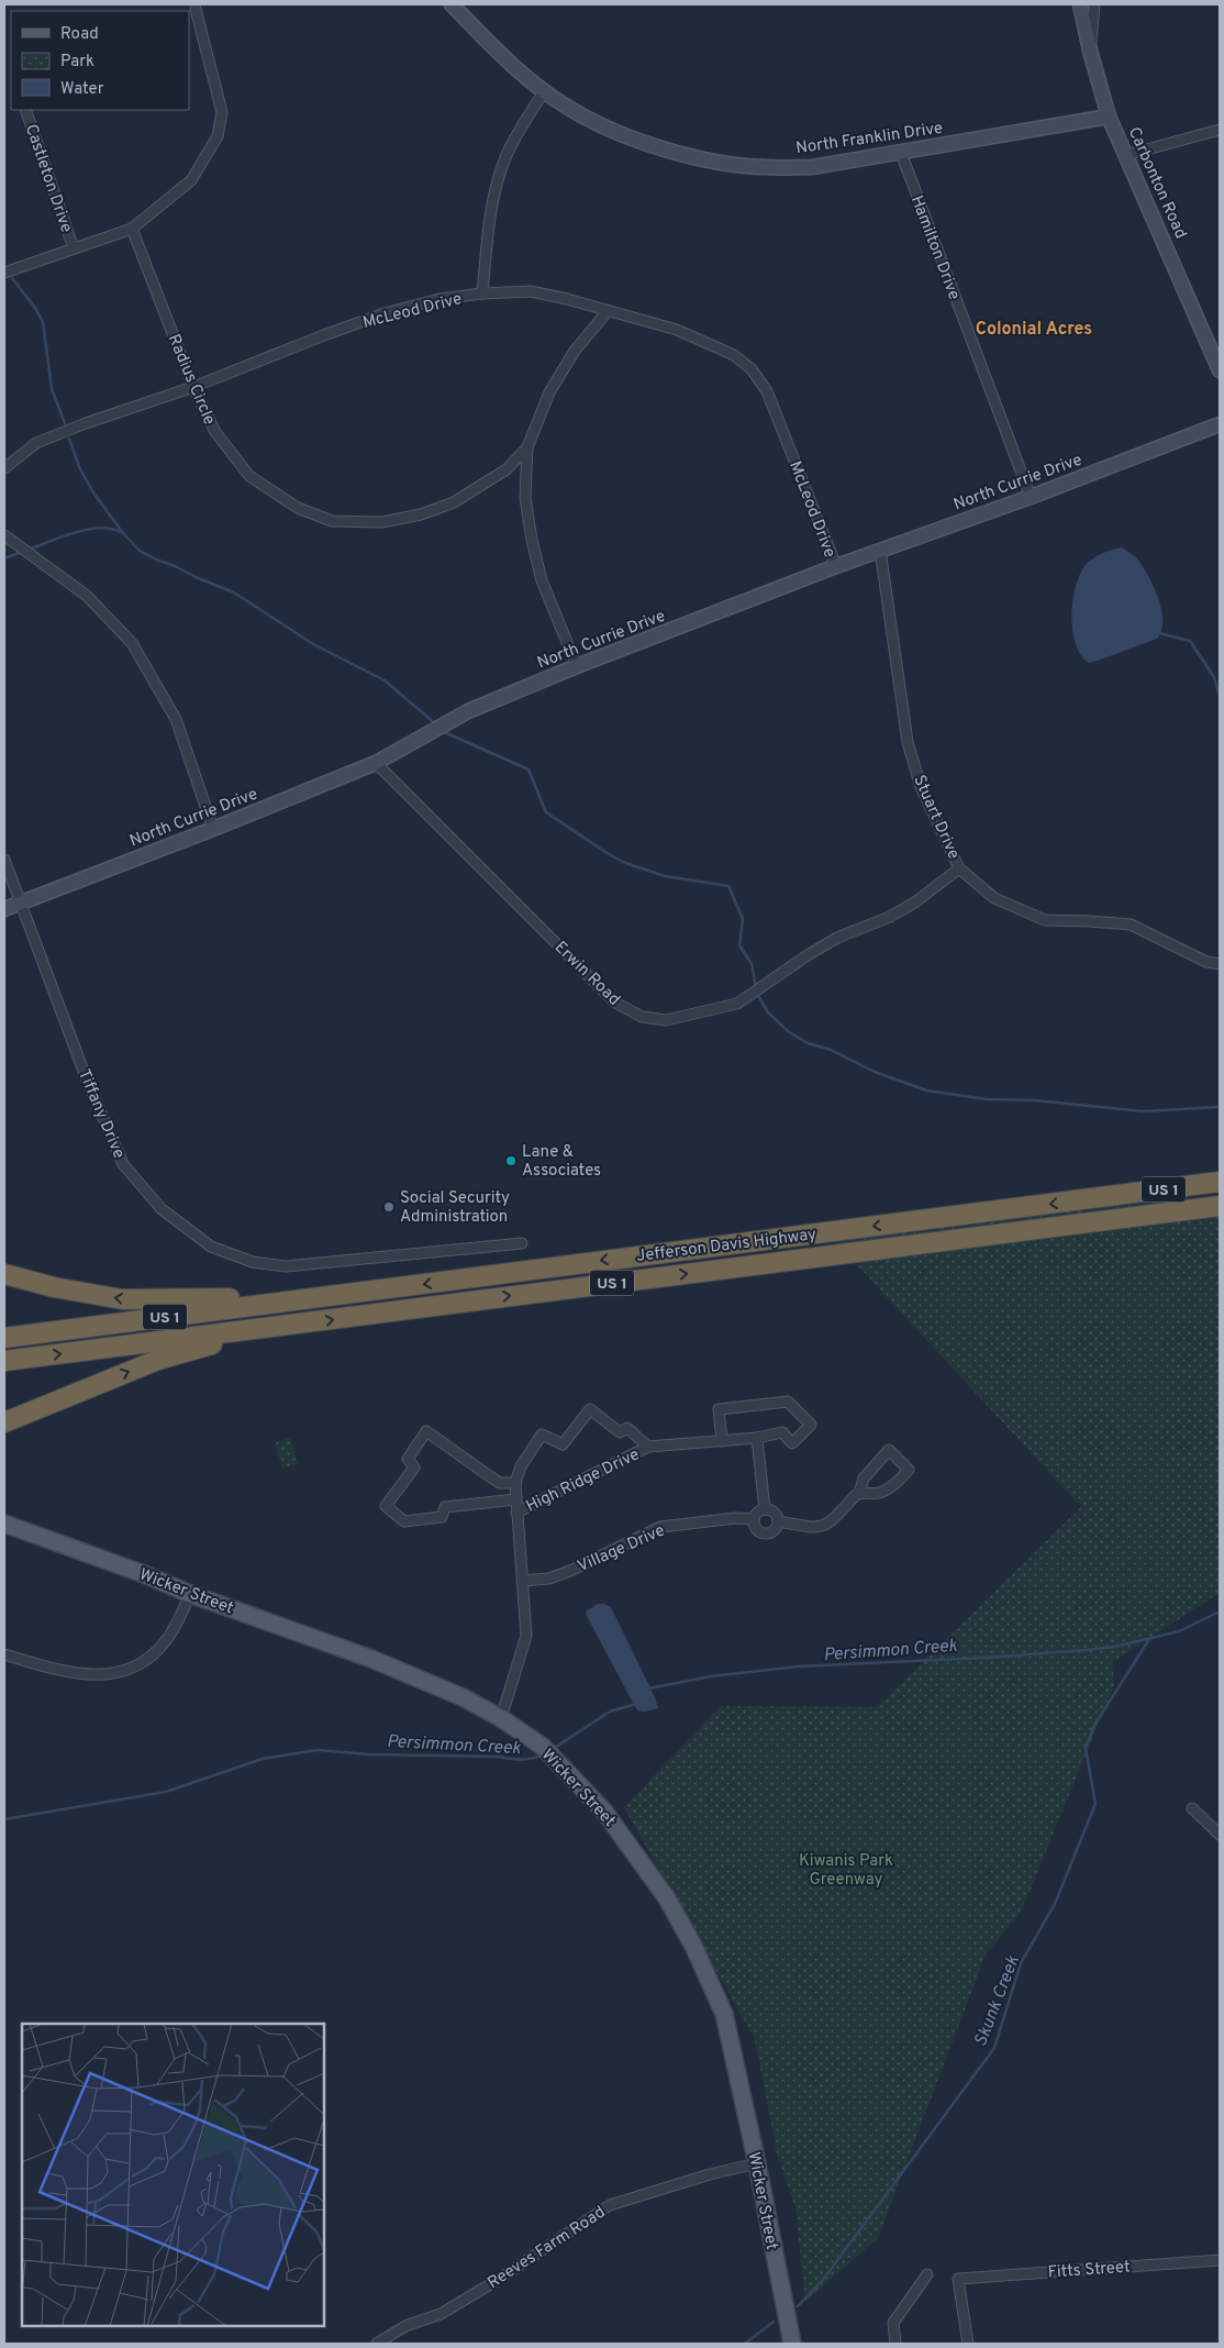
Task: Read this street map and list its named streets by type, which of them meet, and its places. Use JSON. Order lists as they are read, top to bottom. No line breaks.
{"streets":{"highway":["US 1","Jefferson Davis Highway"],"main road":["Wicker Street"],"street":["North Franklin Drive","Castleton Drive","Carbonton Road","Hamilton Drive","McLeod Drive","Radius Circle","North Currie Drive","Stuart Drive","Erwin Road","Tiffany Drive","High Ridge Drive","Village Drive","Reeves Farm Road","Fitts Street"]},"crossings":[["North Franklin Drive","Carbonton Road"],["North Franklin Drive","Hamilton Drive"],["Hamilton Drive","North Currie Drive"],["McLeod Drive","Radius Circle"],["McLeod Drive","North Currie Drive"],["North Currie Drive","Stuart Drive"],["North Currie Drive","Erwin Road"],["North Currie Drive","Tiffany Drive"],["Stuart Drive","Erwin Road"],["High Ridge Drive","Village Drive"],["High Ridge Drive","Wicker Street"],["Wicker Street","Reeves Farm Road"]],"districts":["Colonial Acres"],"water":["Persimmon Creek","Skunk Creek"],"parks":["Kiwanis Park Greenway"],"places":["Lane & Associates","Social Security Administration"],"legend":["Road","Park","Water"]}
